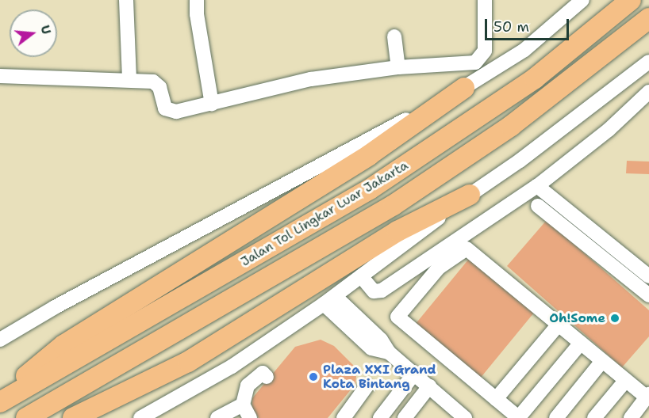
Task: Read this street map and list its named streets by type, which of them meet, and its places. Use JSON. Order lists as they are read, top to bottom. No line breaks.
{"streets":{"highway":["Jalan Tol Lingkar Luar Jakarta"]},"places":["Oh!Some","Plaza XXI Grand Kota Bintang"],"scale_bar":"50 m","north":"right"}
